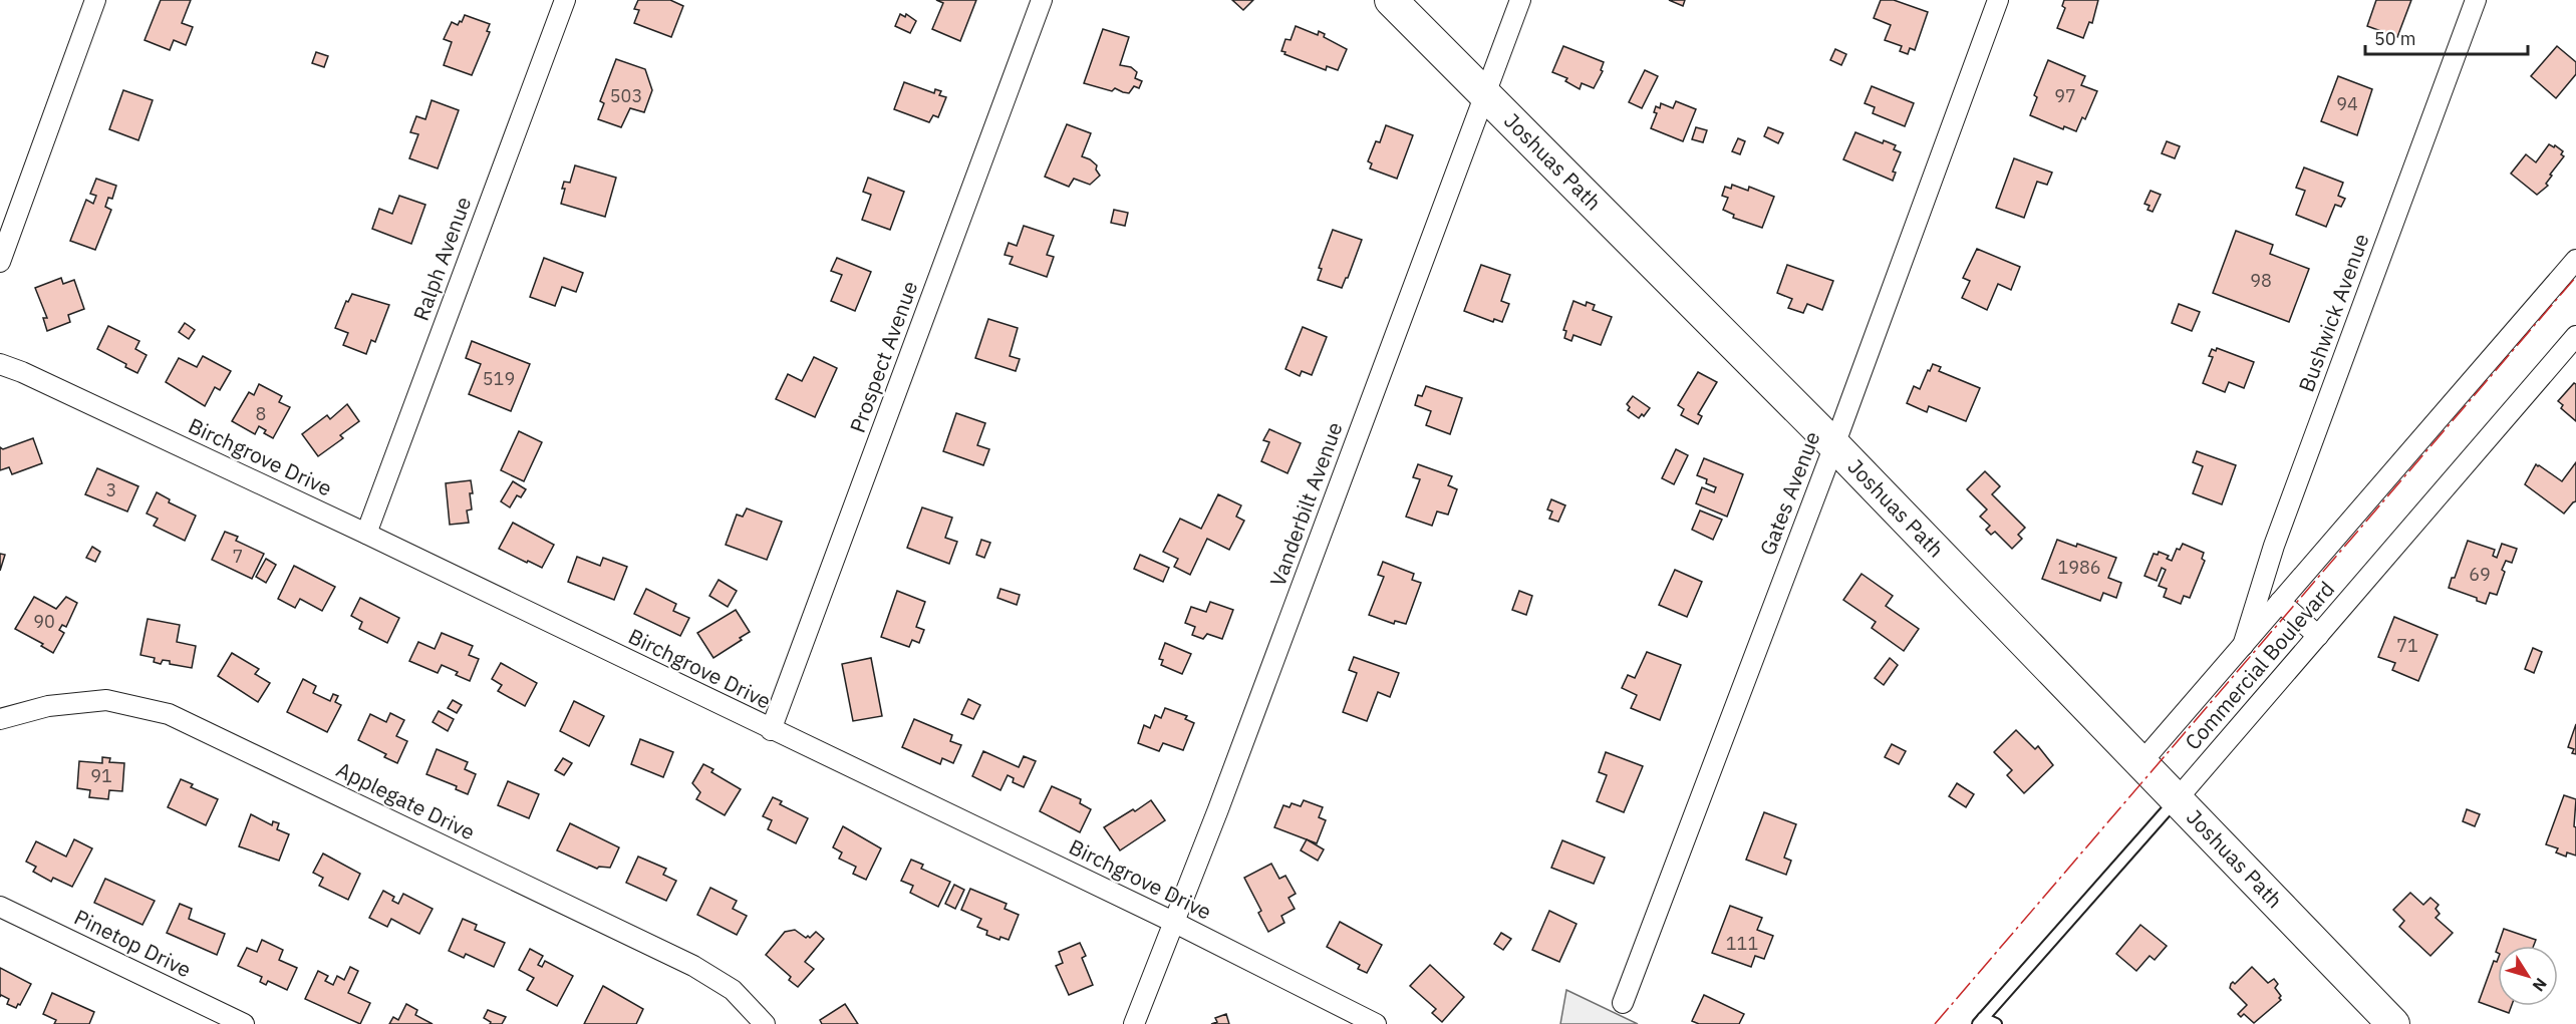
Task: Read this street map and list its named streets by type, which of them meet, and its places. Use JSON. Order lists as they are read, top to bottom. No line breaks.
{"streets":{"main road":["Joshuas Path"],"street":["Ralph Avenue","Bushwick Avenue","Prospect Avenue","Birchgrove Drive","Gates Avenue","Vanderbilt Avenue","Commercial Boulevard","Applegate Drive","Pinetop Drive"]},"crossings":[["Joshuas Path","Gates Avenue"],["Joshuas Path","Vanderbilt Avenue"],["Joshuas Path","Commercial Boulevard"],["Ralph Avenue","Birchgrove Drive"],["Bushwick Avenue","Commercial Boulevard"],["Prospect Avenue","Birchgrove Drive"],["Birchgrove Drive","Vanderbilt Avenue"]],"house_numbers":["503","97","94","98","519","8","3","7","1986","69","90","71","91","111"],"scale_bar":"50 m","north":"bottom right"}
